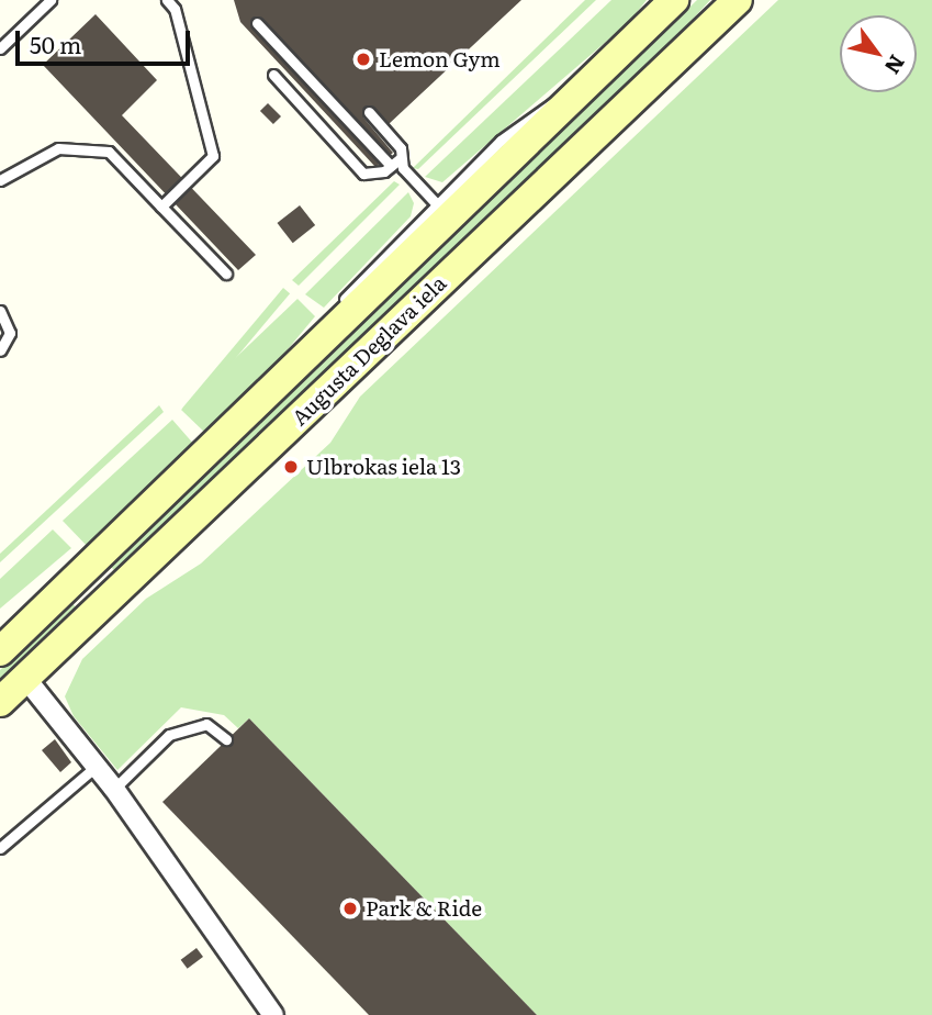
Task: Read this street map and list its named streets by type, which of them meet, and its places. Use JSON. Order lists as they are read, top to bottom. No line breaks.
{"streets":{"main road":["Augusta Deglava iela"]},"places":["Lemon Gym","Ulbrokas iela 13","Park & Ride"],"scale_bar":"50 m","north":"bottom right"}
